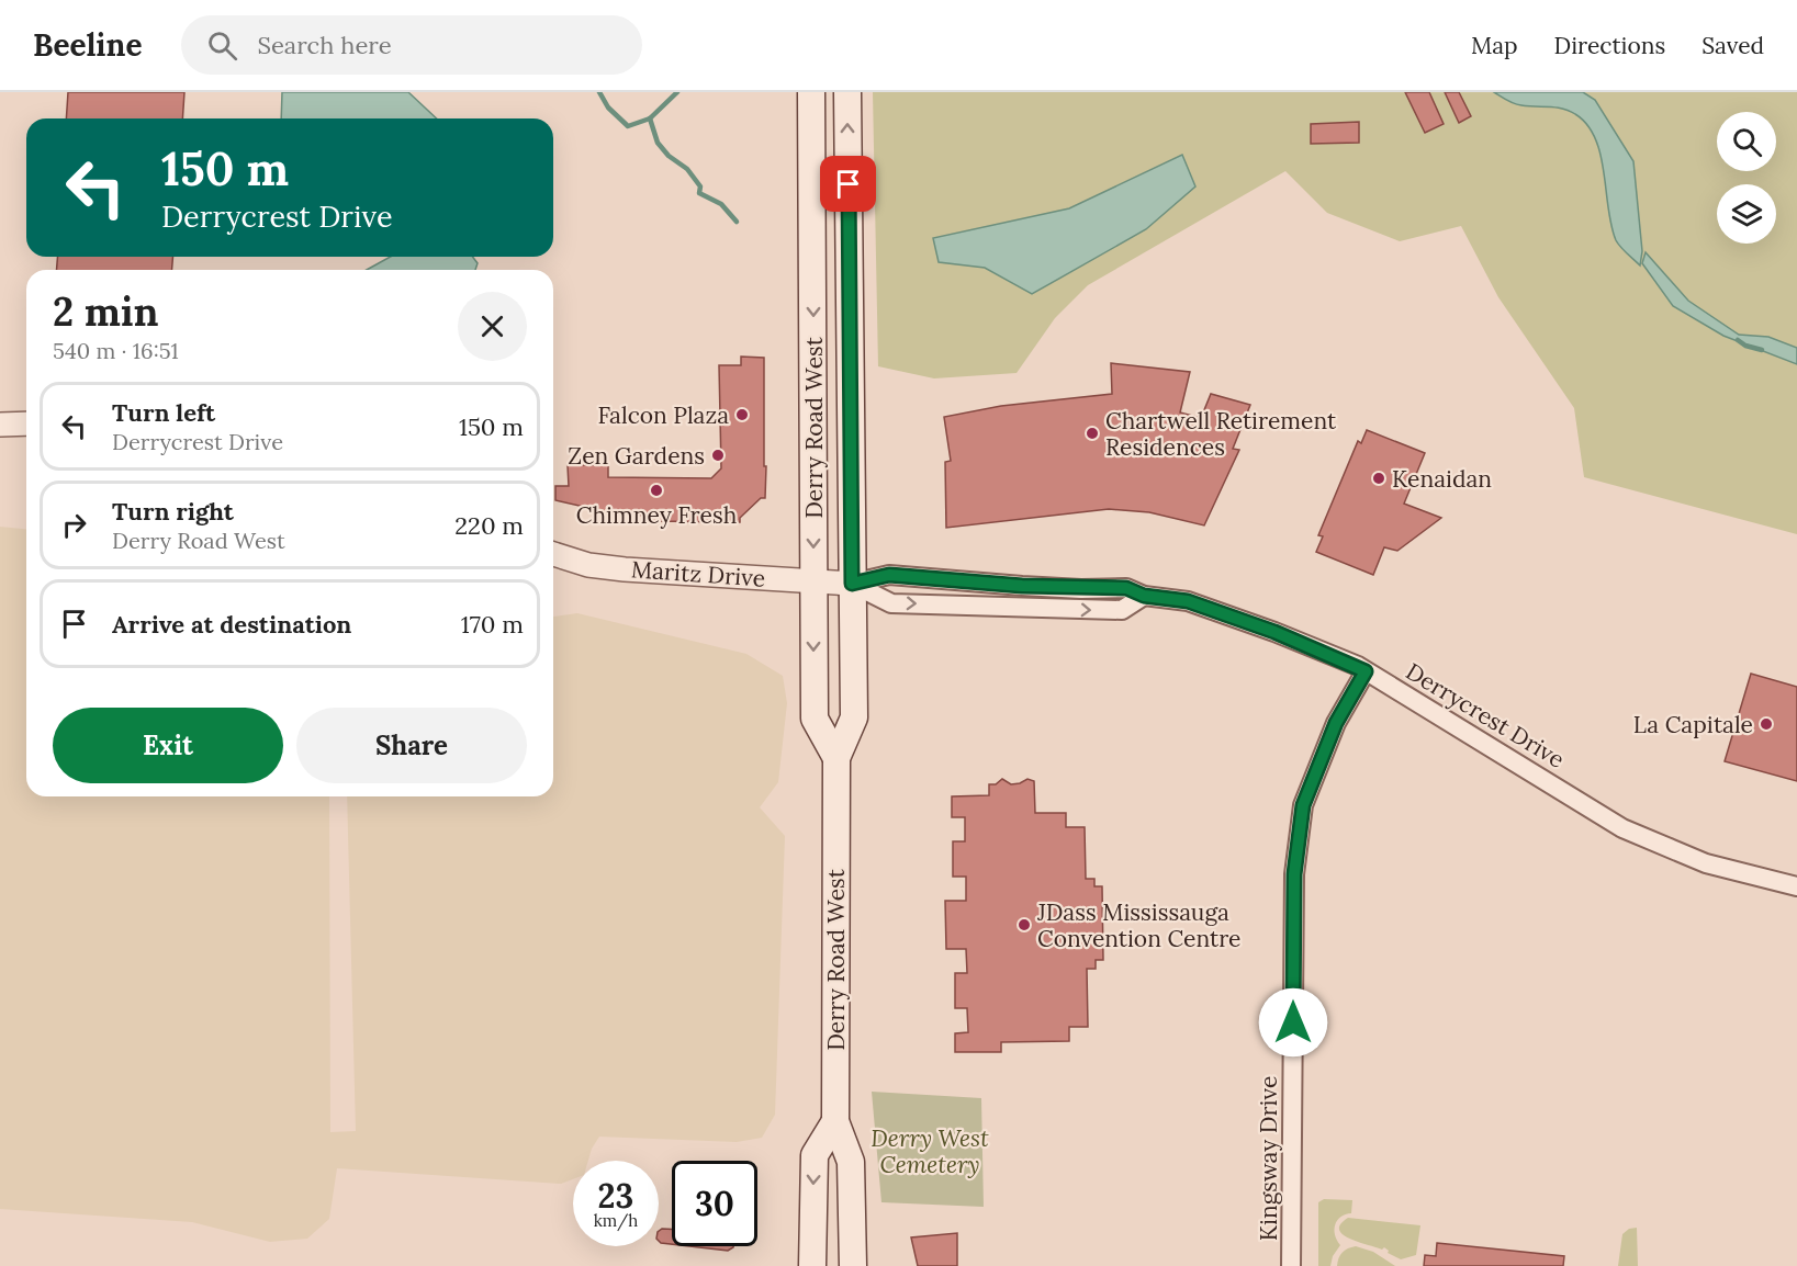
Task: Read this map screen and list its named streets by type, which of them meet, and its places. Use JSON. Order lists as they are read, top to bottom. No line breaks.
{"streets":{"main road":["Derry Road West"],"street":["Maritz Drive","Derrycrest Drive","Kingsway Drive"]},"crossings":[["Derry Road West","Maritz Drive"],["Derry Road West","Derrycrest Drive"],["Maritz Drive","Derrycrest Drive"],["Derrycrest Drive","Kingsway Drive"]],"parks":["Derry West Cemetery"],"places":["Falcon Plaza","Chartwell Retirement Residences","Zen Gardens","Kenaidan","Chimney Fresh","La Capitale","JDass Mississauga Convention Centre"],"page":{"header":"Beeline","search":"Search here","nav":["Map","Directions","Saved"],"turn":["150 m","Derrycrest Drive"],"heading":["2 min","540 m · 16:51"],"list":[{"name":"Turn left","note":"Derrycrest Drive","value":"150 m"},{"name":"Turn right","note":"Derry Road West","value":"220 m"},{"name":"Arrive at destination","value":"170 m"}],"buttons":["Exit","Share"],"speed":"23 km/h","limit":"30"}}
